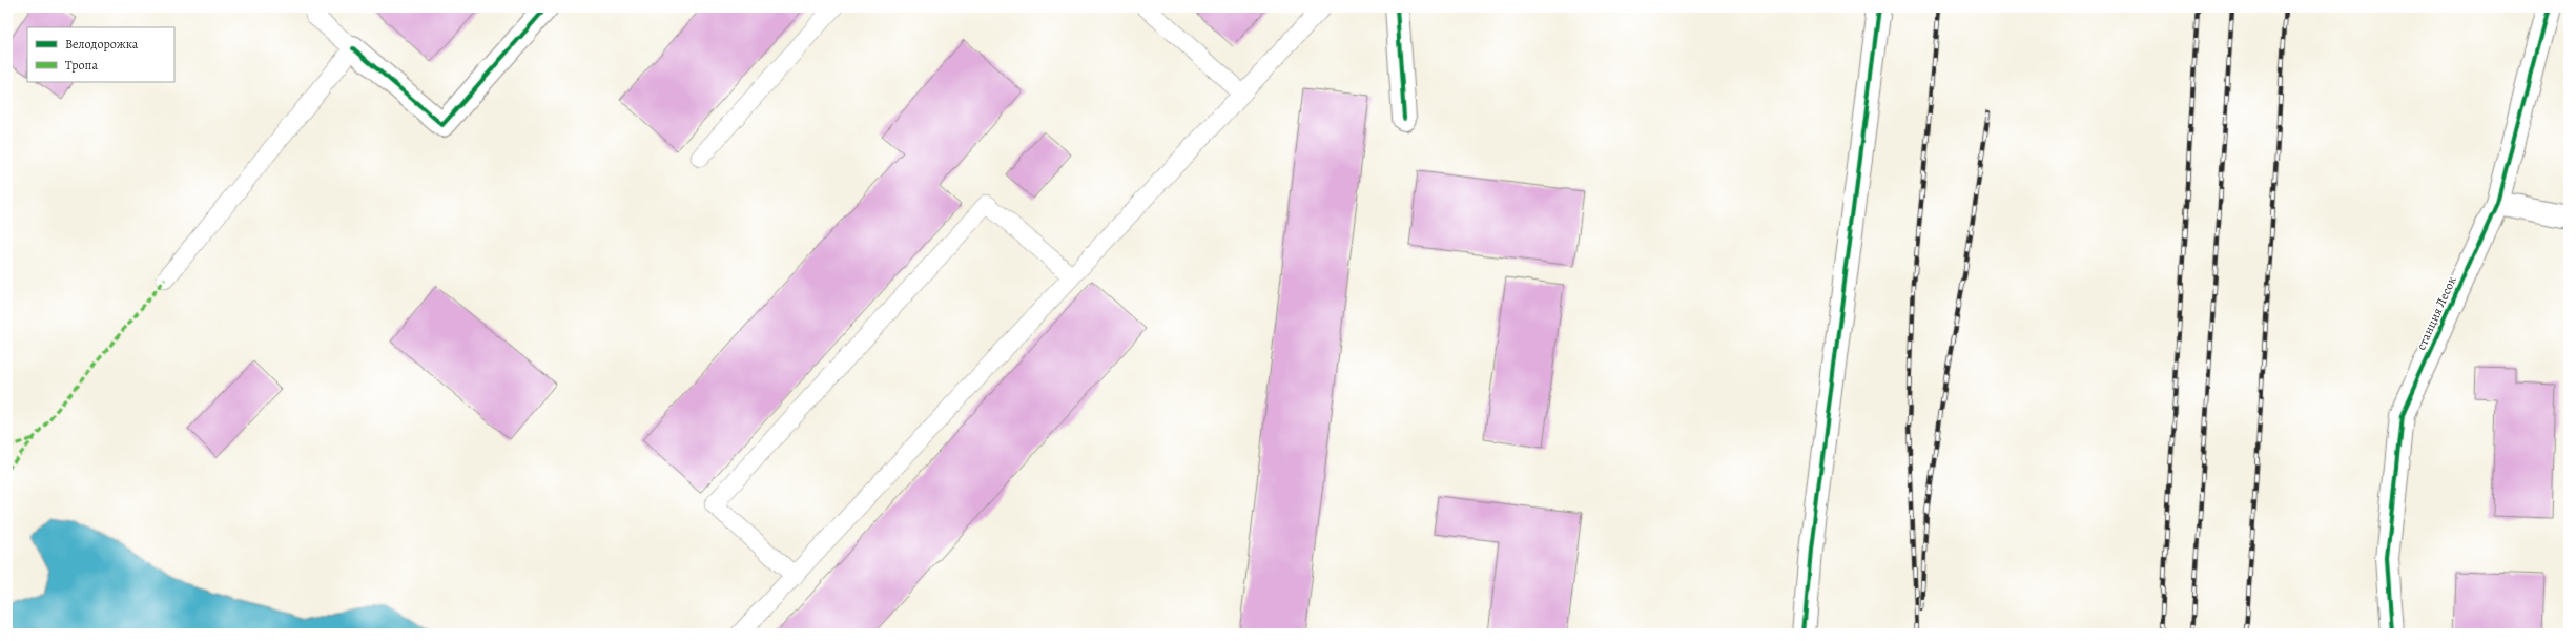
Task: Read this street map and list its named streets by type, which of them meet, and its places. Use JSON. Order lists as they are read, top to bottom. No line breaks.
{"streets":{"street":["станция Лесок"]},"legend":["Велодорожка","Тропа"]}
